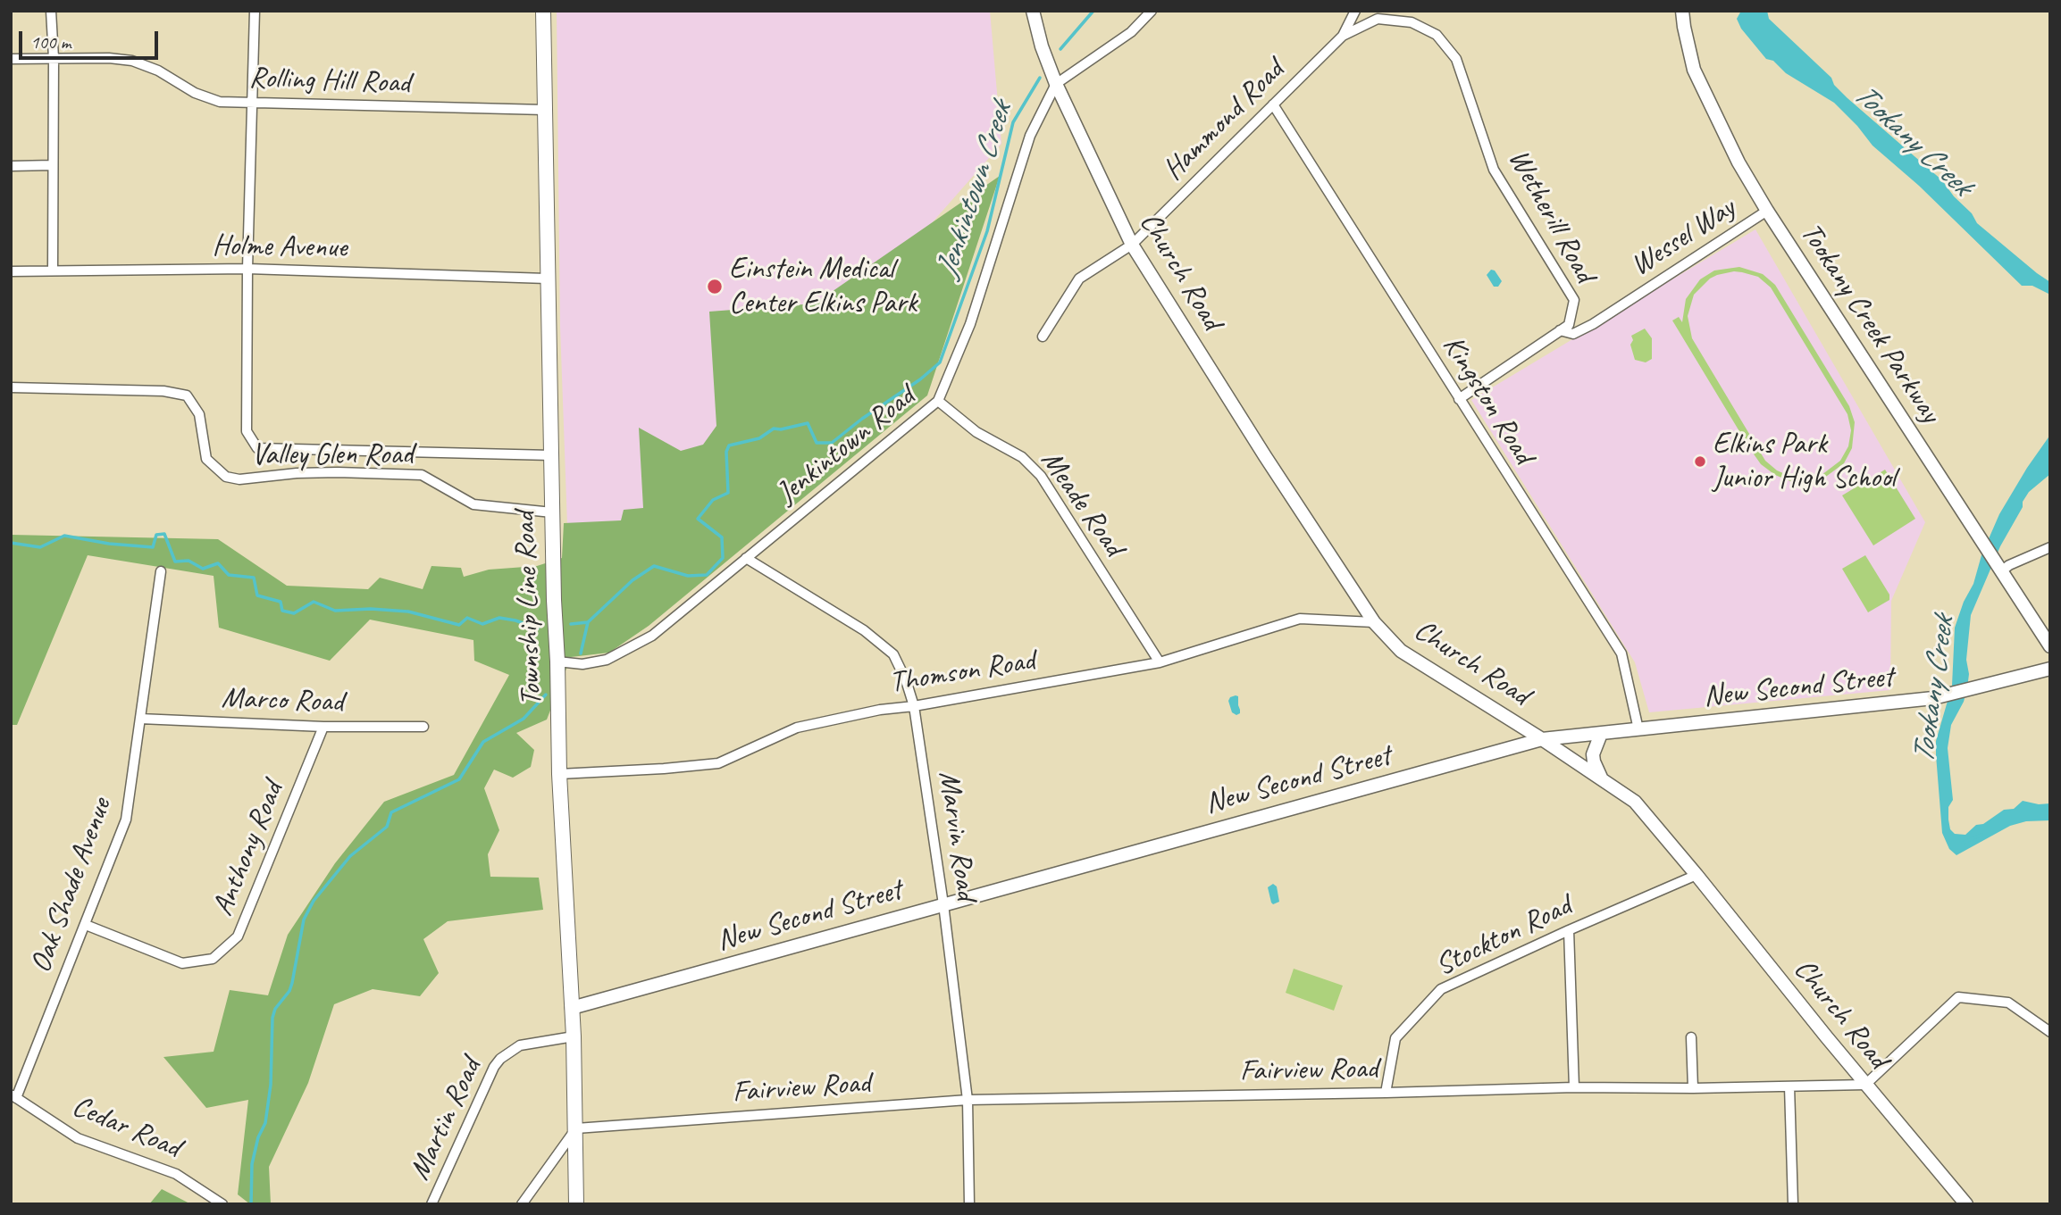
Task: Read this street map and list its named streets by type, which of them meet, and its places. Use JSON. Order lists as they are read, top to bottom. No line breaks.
{"streets":{"main road":["Township Line Road"],"street":["Rolling Hill Road","Hammond Road","Wetherill Road","Wessel Way","Holme Avenue","Church Road","Tookany Creek Parkway","Kingston Road","Jenkintown Road","Valley Glen Road","Meade Road","Thomson Road","New Second Street","Marco Road","Marvin Road","Anthony Road","Oak Shade Avenue","Stockton Road","Fairview Road","Martin Road","Cedar Road"]},"crossings":[["Rolling Hill Road","Township Line Road"],["Hammond Road","Wetherill Road"],["Hammond Road","Church Road"],["Hammond Road","Kingston Road"],["Wetherill Road","Wessel Way"],["Wetherill Road","Kingston Road"],["Wessel Way","Tookany Creek Parkway"],["Holme Avenue","Township Line Road"],["Church Road","Jenkintown Road"],["Church Road","Thomson Road"],["Church Road","New Second Street"],["Church Road","Stockton Road"],["Church Road","Fairview Road"],["Kingston Road","New Second Street"],["Jenkintown Road","Meade Road"],["Jenkintown Road","Township Line Road"],["Jenkintown Road","Marvin Road"],["Valley Glen Road","Township Line Road"],["Meade Road","Thomson Road"],["Township Line Road","Thomson Road"],["Township Line Road","New Second Street"],["Township Line Road","Fairview Road"],["Township Line Road","Martin Road"],["Thomson Road","Marvin Road"],["New Second Street","Marvin Road"],["Marco Road","Anthony Road"],["Marco Road","Oak Shade Avenue"],["Marvin Road","Fairview Road"],["Anthony Road","Oak Shade Avenue"],["Oak Shade Avenue","Cedar Road"],["Stockton Road","Fairview Road"]],"water":["Tookany Creek","Jenkintown Creek"],"places":["Einstein Medical Center Elkins Park","Elkins Park Junior High School"],"scale_bar":"100 m"}
